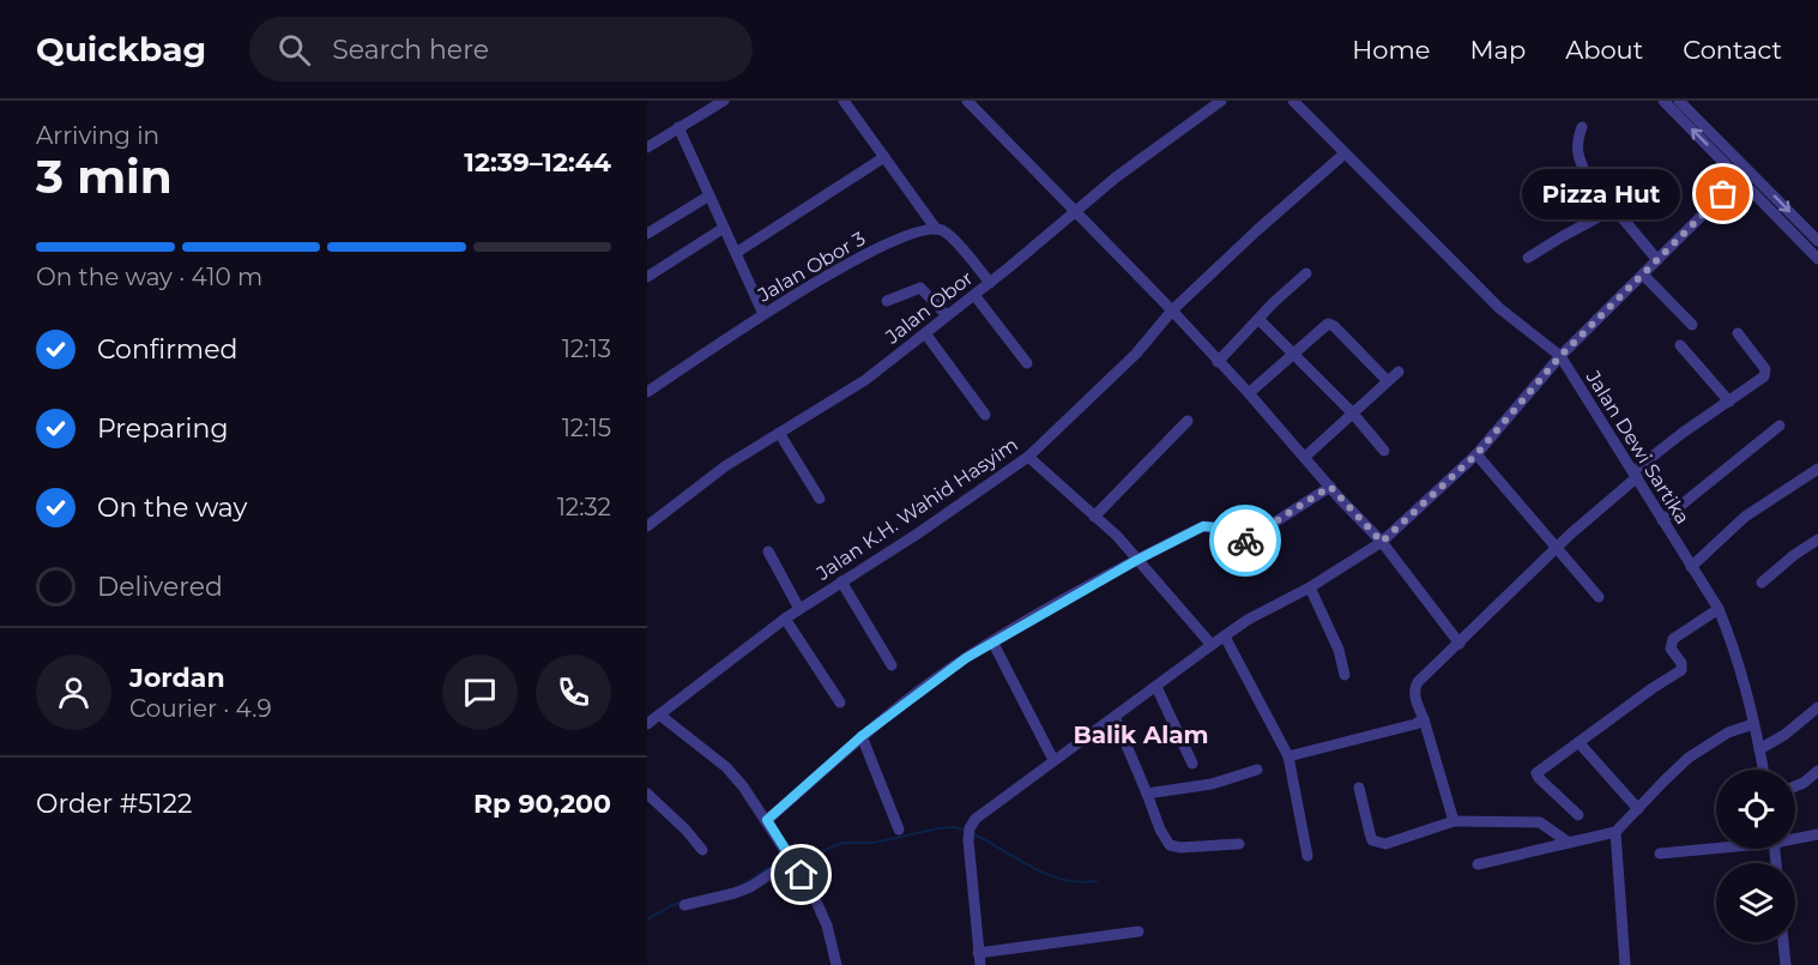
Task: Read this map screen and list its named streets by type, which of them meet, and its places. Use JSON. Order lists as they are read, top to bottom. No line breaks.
{"streets":{"street":["Jalan Obor 3","Jalan Obor","Jalan Dewi Sartika","Jalan K.H. Wahid Hasyim"]},"crossings":[["Jalan Dewi Sartika","Jalan K.H. Wahid Hasyim"]],"districts":["Balik Alam"],"places":["Pizza Hut"],"page":{"header":"Quickbag","search":"Search here","nav":["Home","Map","About","Contact"],"heading":["3 min","Arriving in","12:39–12:44"],"panel":["Jordan","Courier · 4.9","Order #5122","Rp 90,200"],"bubble":"Pizza Hut","bar":"On the way · 410 m","list":[["Confirmed","12:13"],["Preparing","12:15"],["On the way","12:32"],"Delivered"]}}
